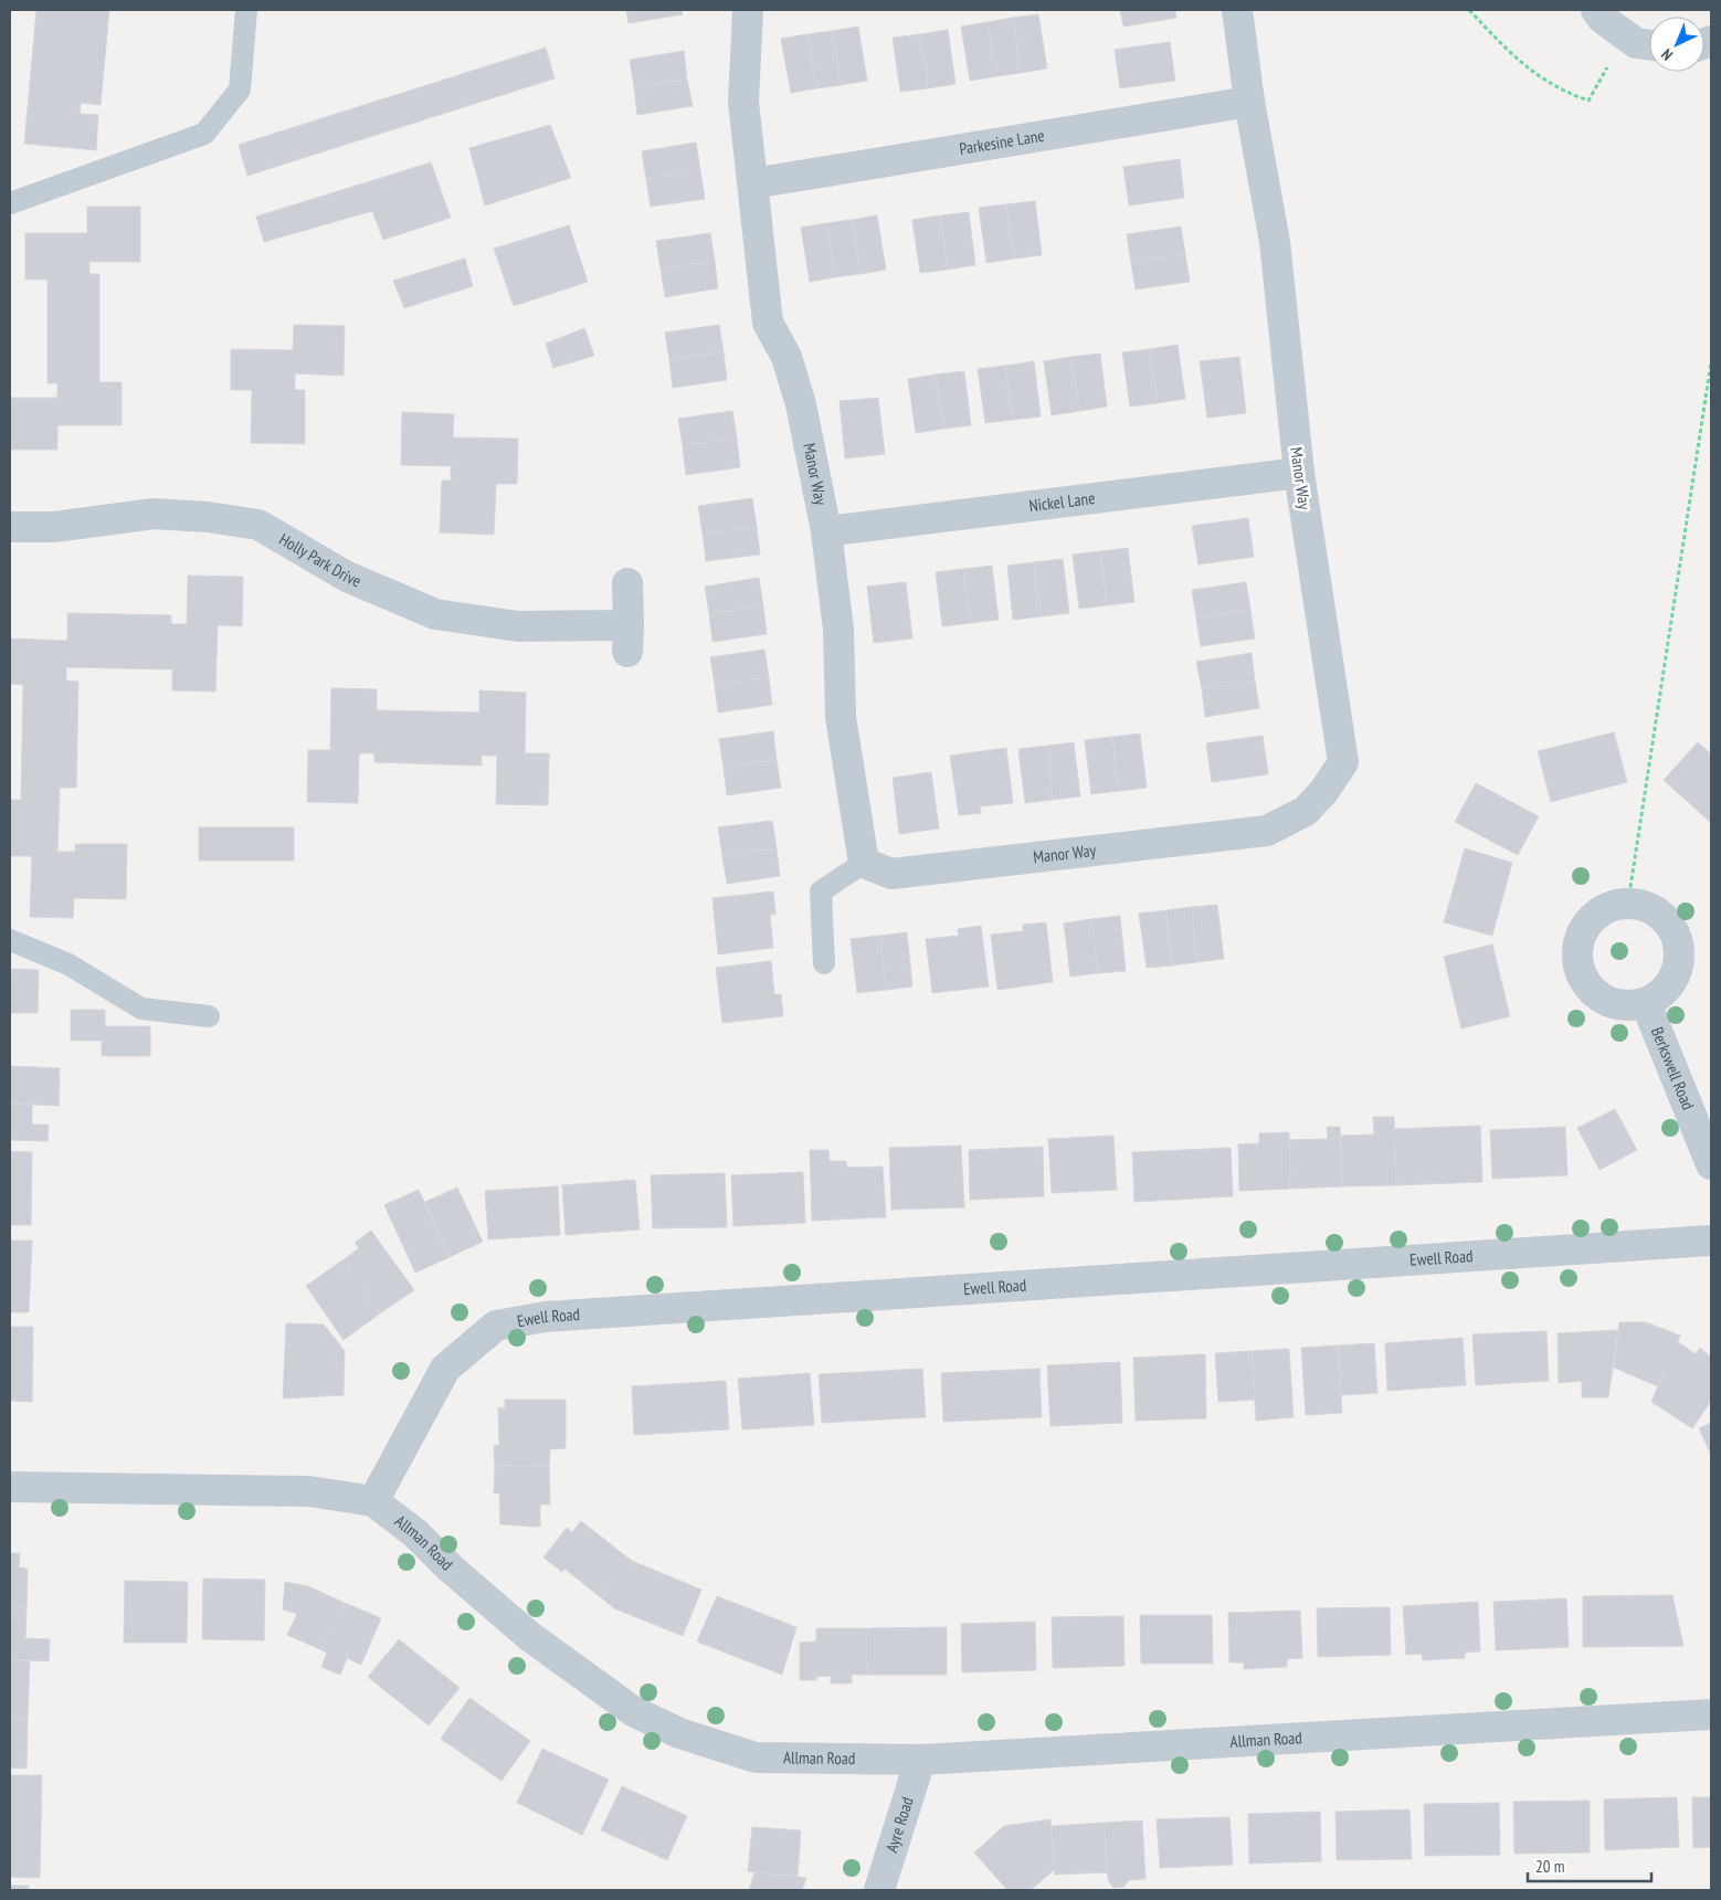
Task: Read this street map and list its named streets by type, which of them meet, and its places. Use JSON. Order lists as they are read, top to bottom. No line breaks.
{"streets":{"street":["Parkesine Lane","Manor Way","Nickel Lane","Holly Park Drive","Berkswell Road","Ewell Road","Allman Road","Ayre Road"]},"crossings":[["Parkesine Lane","Manor Way"],["Manor Way","Nickel Lane"],["Ewell Road","Allman Road"],["Allman Road","Ayre Road"]],"scale_bar":"20 m","north":"bottom left"}
